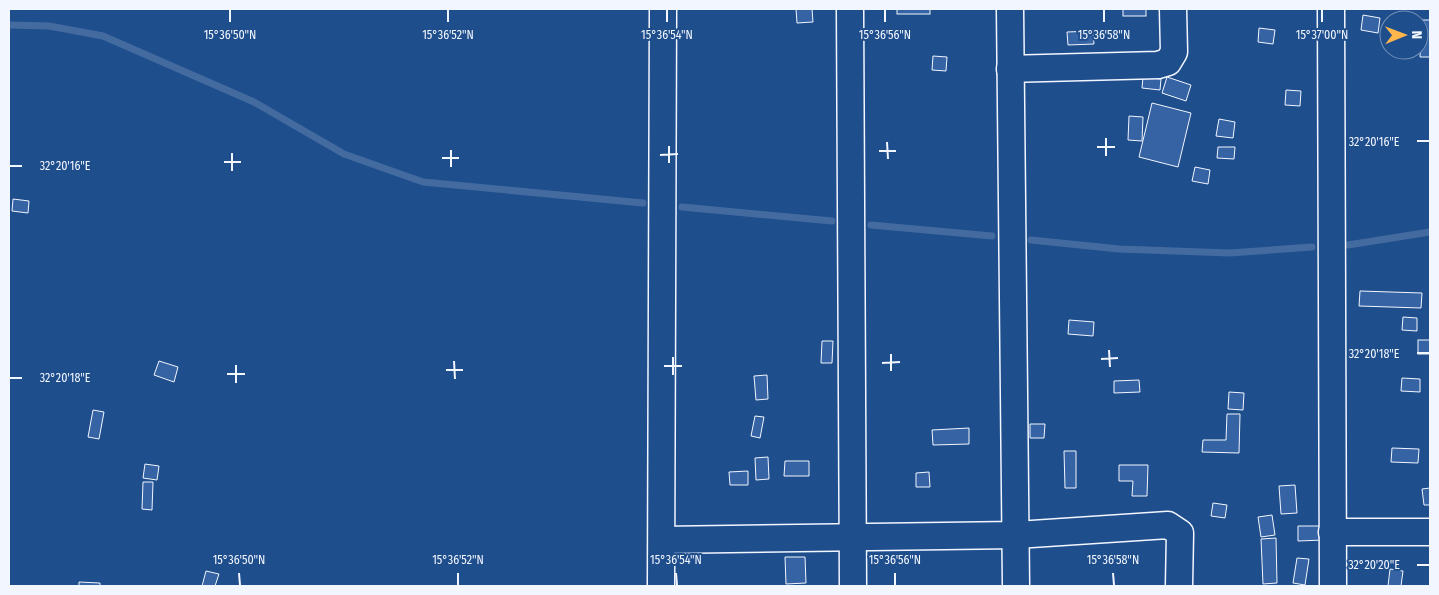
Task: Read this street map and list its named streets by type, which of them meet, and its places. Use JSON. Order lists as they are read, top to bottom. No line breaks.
{"north":"right","coordinates":["15°36'50\"N","15°36'52\"N","15°36'54\"N","15°36'56\"N","15°36'58\"N","15°37'00\"N","32°20'16\"E","32°20'18\"E","32°20'20\"E"]}
